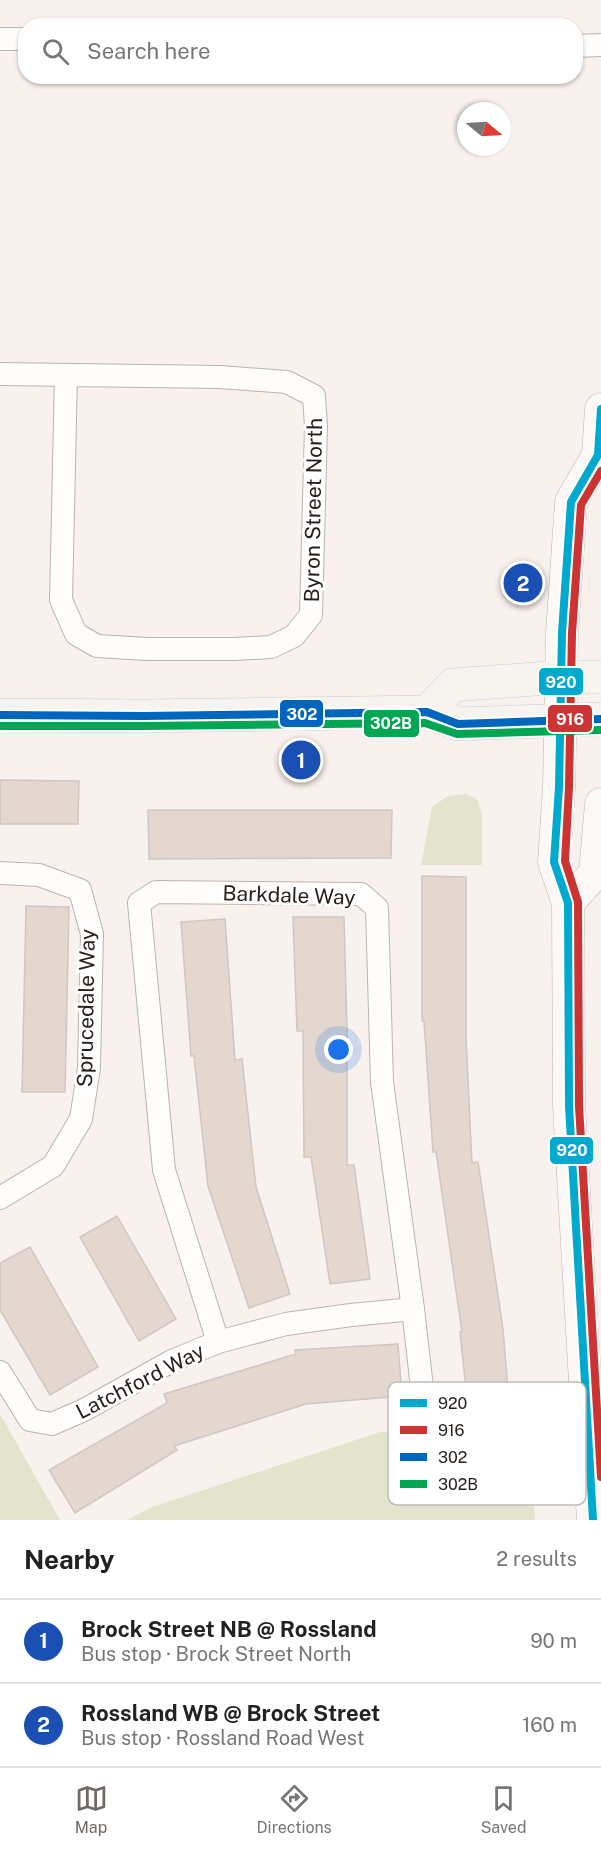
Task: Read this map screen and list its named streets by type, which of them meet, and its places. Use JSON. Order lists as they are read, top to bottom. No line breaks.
{"streets":{"street":["Byron Street North","Barkdale Way","Sprucedale Way","Latchford Way"]},"crossings":[["Barkdale Way","Latchford Way"]],"lines":["transit line 920","transit line 916","transit line 302","transit line 302B"],"legend":["920","916","302","302B"],"north":"right","page":{"search":"Search here","pins":["2","1"],"heading":["Nearby","2 results"],"list":[{"mark":"1","name":"Brock Street NB @ Rossland","note":"Bus stop · Brock Street North","value":"90 m"},{"mark":"2","name":"Rossland WB @ Brock Street","note":"Bus stop · Rossland Road West","value":"160 m"}],"nav":["Map","Directions","Saved"]}}
